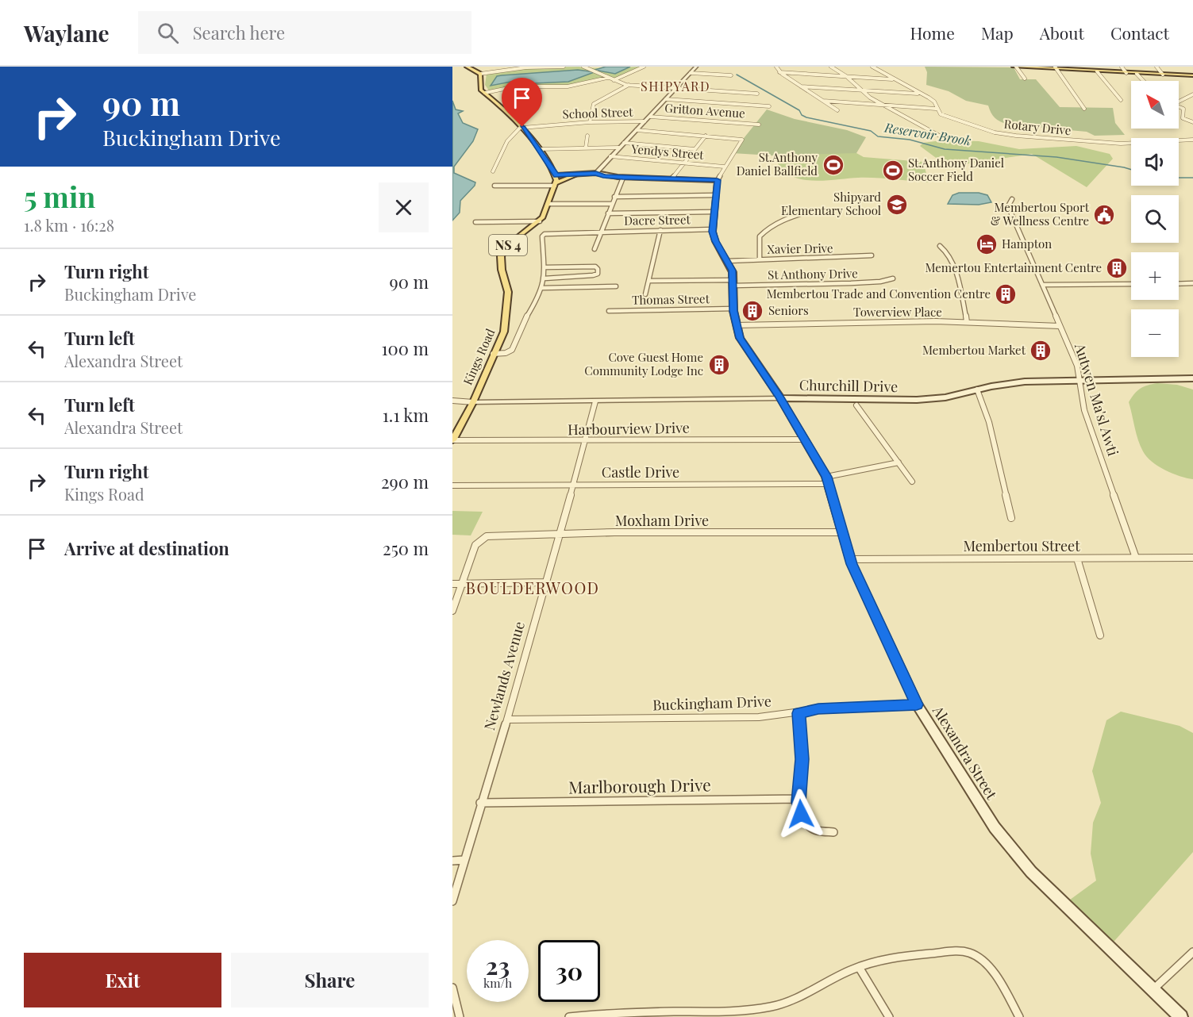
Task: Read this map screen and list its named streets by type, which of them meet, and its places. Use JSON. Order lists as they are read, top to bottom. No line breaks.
{"streets":{"main road":["NS 4","Kings Road","Churchill Drive","Alexandra Street"],"street":["Gritton Avenue","School Street","Rotary Drive","Yendys Street","Dacre Street","Xavier Drive","St Anthony Drive","Thomas Street","Towerview Place","Autwen Ma'sl Awti","Harbourview Drive","Castle Drive","Moxham Drive","Membertou Street","Newlands Avenue","Buckingham Drive","Marlborough Drive"]},"crossings":[["Dacre Street","Alexandra Street"],["Xavier Drive","Alexandra Street"],["St Anthony Drive","Alexandra Street"],["Thomas Street","Alexandra Street"],["Towerview Place","Autwen Ma'sl Awti"],["Towerview Place","Alexandra Street"],["Kings Road","Churchill Drive"],["Kings Road","Harbourview Drive"],["Churchill Drive","Autwen Ma'sl Awti"],["Churchill Drive","Newlands Avenue"],["Churchill Drive","Alexandra Street"],["Autwen Ma'sl Awti","Membertou Street"],["Harbourview Drive","Newlands Avenue"],["Harbourview Drive","Alexandra Street"],["Castle Drive","Newlands Avenue"],["Castle Drive","Alexandra Street"],["Moxham Drive","Newlands Avenue"],["Moxham Drive","Alexandra Street"],["Membertou Street","Alexandra Street"],["Newlands Avenue","Buckingham Drive"],["Newlands Avenue","Marlborough Drive"],["Buckingham Drive","Alexandra Street"]],"districts":["SHIPYARD","BOULDERWOOD"],"water":["Reservoir Brook"],"places":{"sports":["St.Anthony Daniel Ballfield","St.Anthony Daniel Soccer Field"],"school or university":["Shipyard Elementary School"],"public building":["Membertou Sport & Wellness Centre"],"hotel":["Hampton"],"building":["Memertou Entertainment Centre","Membertou Trade and Convention Centre","Seniors","Membertou Market","Cove Guest Home Community Lodge Inc"]},"north":"top left","page":{"header":"Waylane","search":"Search here","nav":["Home","Map","About","Contact"],"turn":["90 m","Buckingham Drive"],"map_buttons":["+","−"],"heading":["5 min","1.8 km · 16:28"],"list":[{"name":"Turn right","note":"Buckingham Drive","value":"90 m"},{"name":"Turn left","note":"Alexandra Street","value":"100 m"},{"name":"Turn left","note":"Alexandra Street","value":"1.1 km"},{"name":"Turn right","note":"Kings Road","value":"290 m"},{"name":"Arrive at destination","value":"250 m"}],"speed":"23 km/h","limit":"30","buttons":["Exit","Share"]}}
